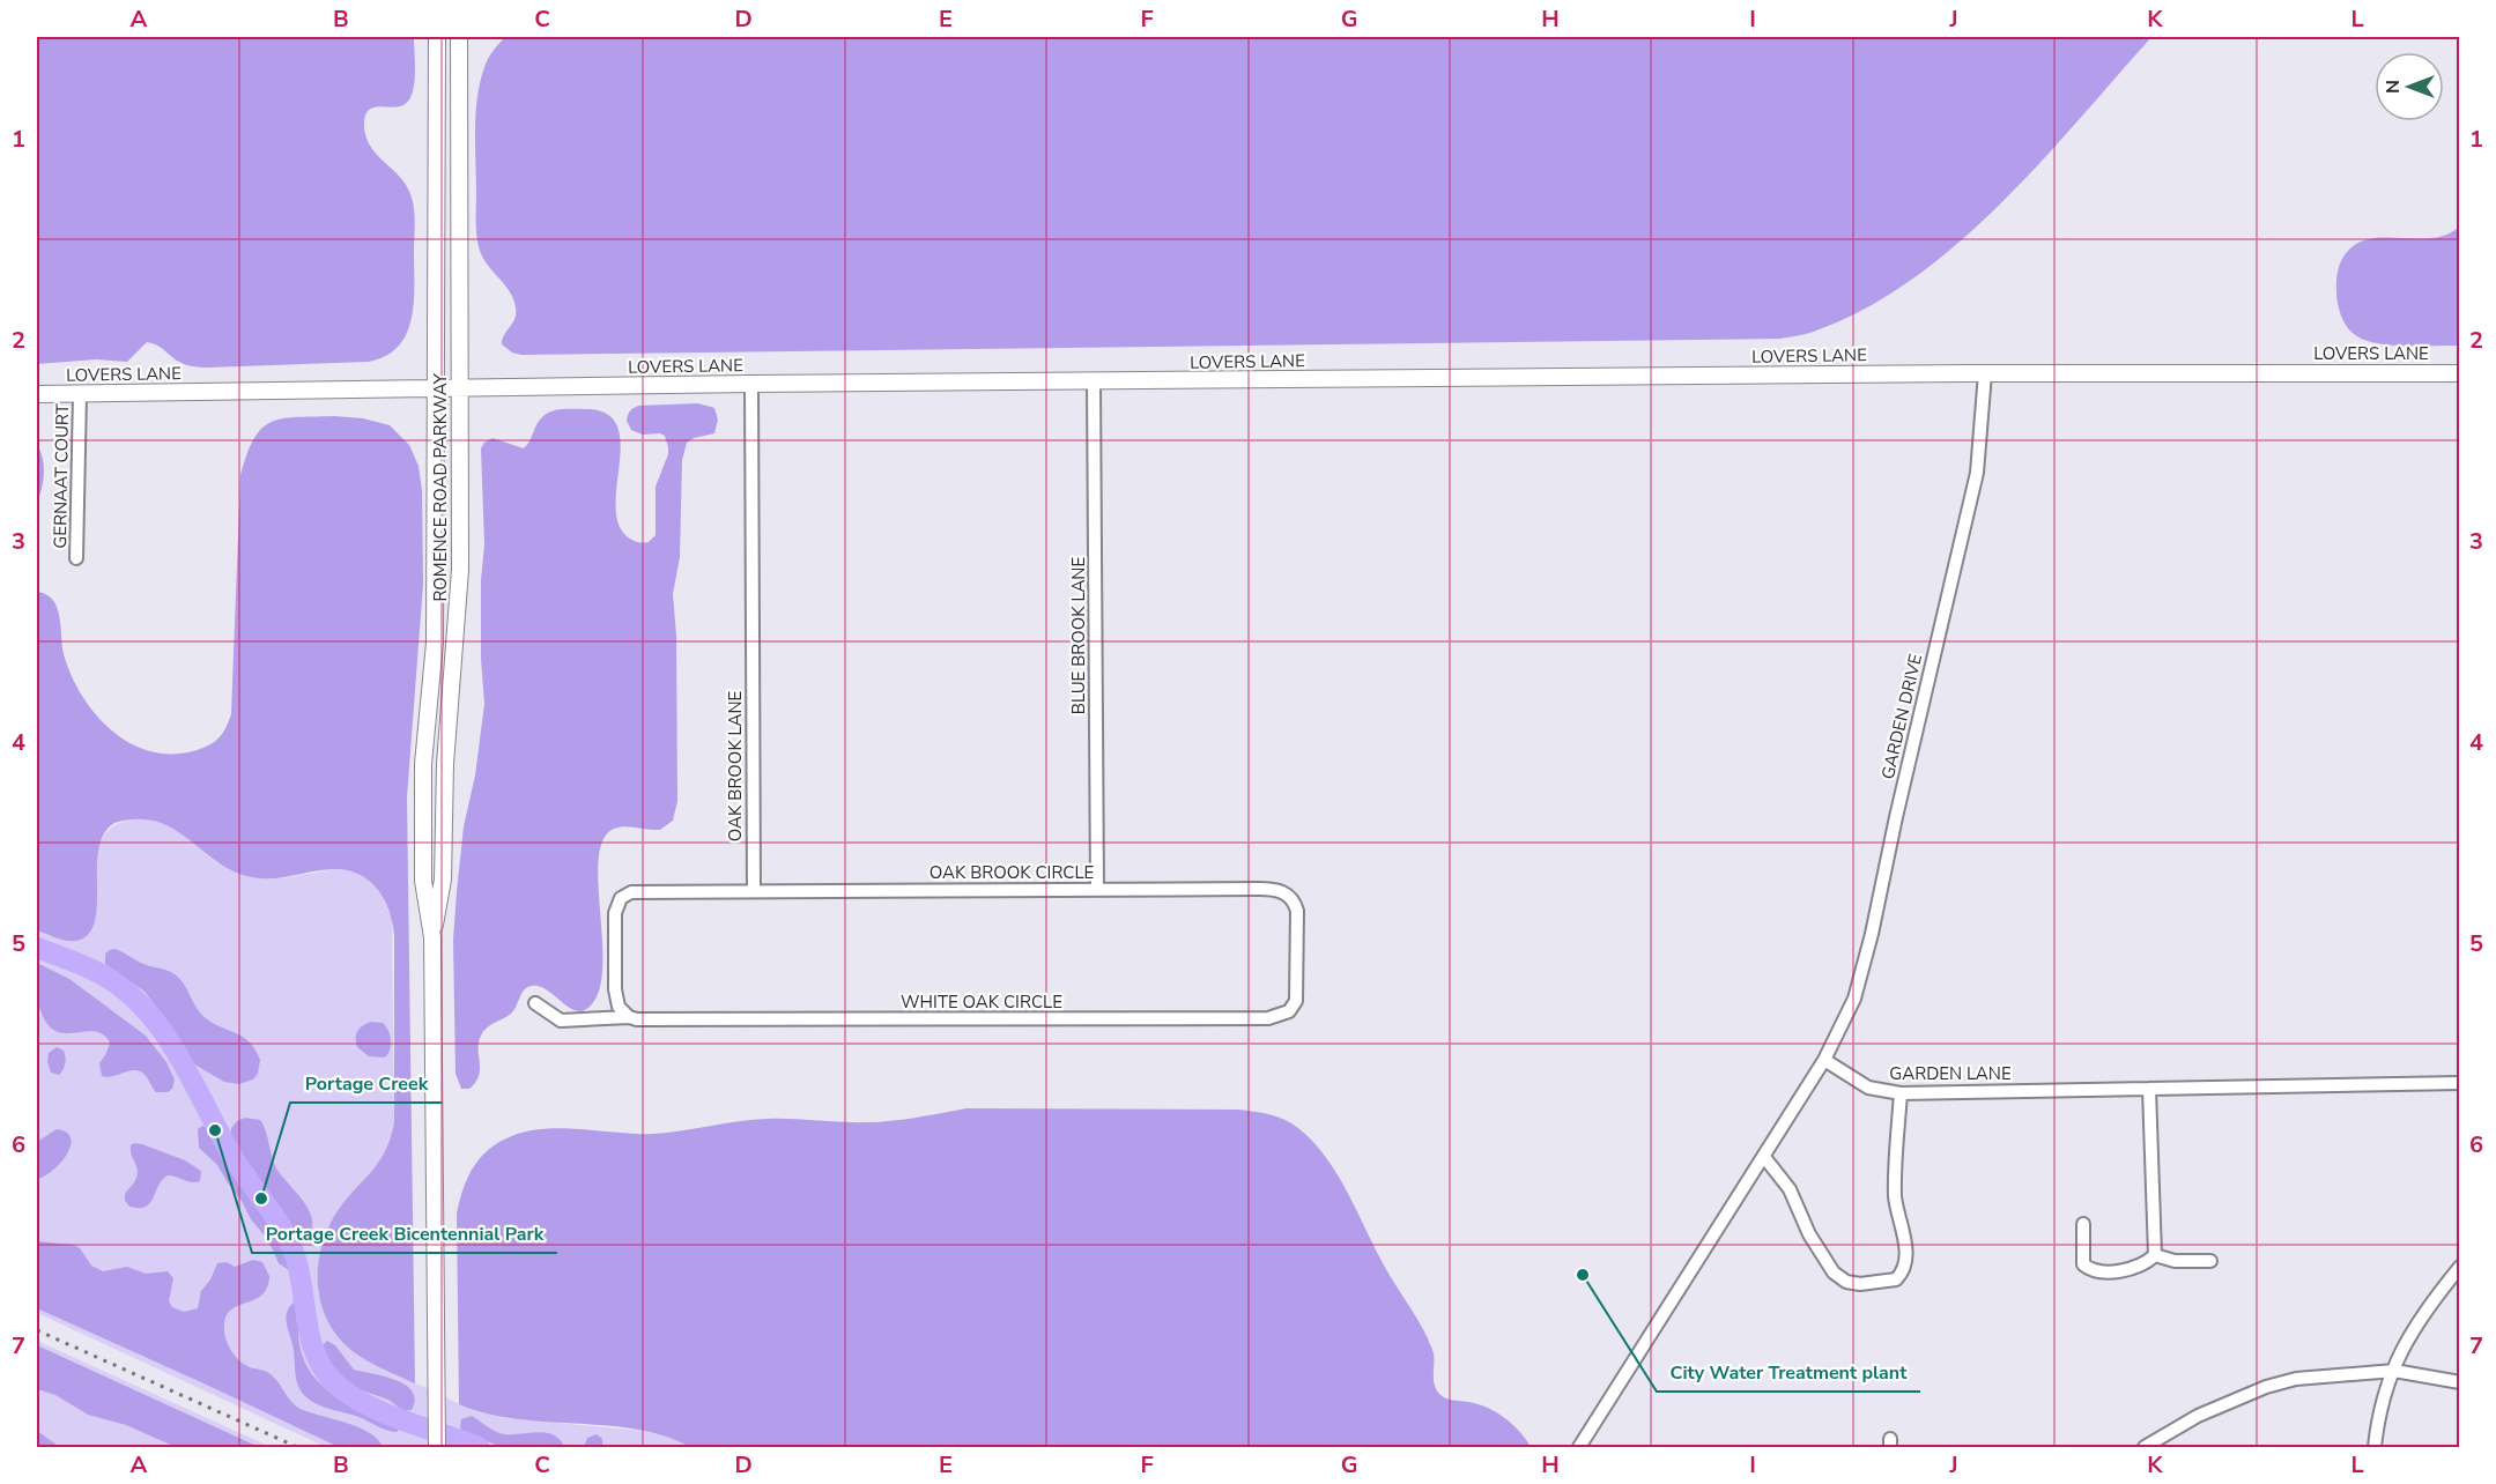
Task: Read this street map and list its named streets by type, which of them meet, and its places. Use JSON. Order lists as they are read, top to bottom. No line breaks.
{"streets":{"street":["LOVERS LANE","GERNAAT COURT","ROMENCE ROAD PARKWAY","BLUE BROOK LANE","GARDEN DRIVE","OAK BROOK LANE","OAK BROOK CIRCLE","WHITE OAK CIRCLE","GARDEN LANE"]},"crossings":[["LOVERS LANE","GERNAAT COURT"],["LOVERS LANE","ROMENCE ROAD PARKWAY"],["LOVERS LANE","BLUE BROOK LANE"],["LOVERS LANE","GARDEN DRIVE"],["LOVERS LANE","OAK BROOK LANE"],["BLUE BROOK LANE","OAK BROOK CIRCLE"],["GARDEN DRIVE","GARDEN LANE"],["OAK BROOK LANE","OAK BROOK CIRCLE"],["OAK BROOK CIRCLE","WHITE OAK CIRCLE"]],"places":["Portage Creek Bicentennial Park","Portage Creek","City Water Treatment plant"],"north":"left","grid":{"columns":["A","B","C","D","E","F","G","H","I","J","K","L"],"rows":["1","2","3","4","5","6","7"]}}
